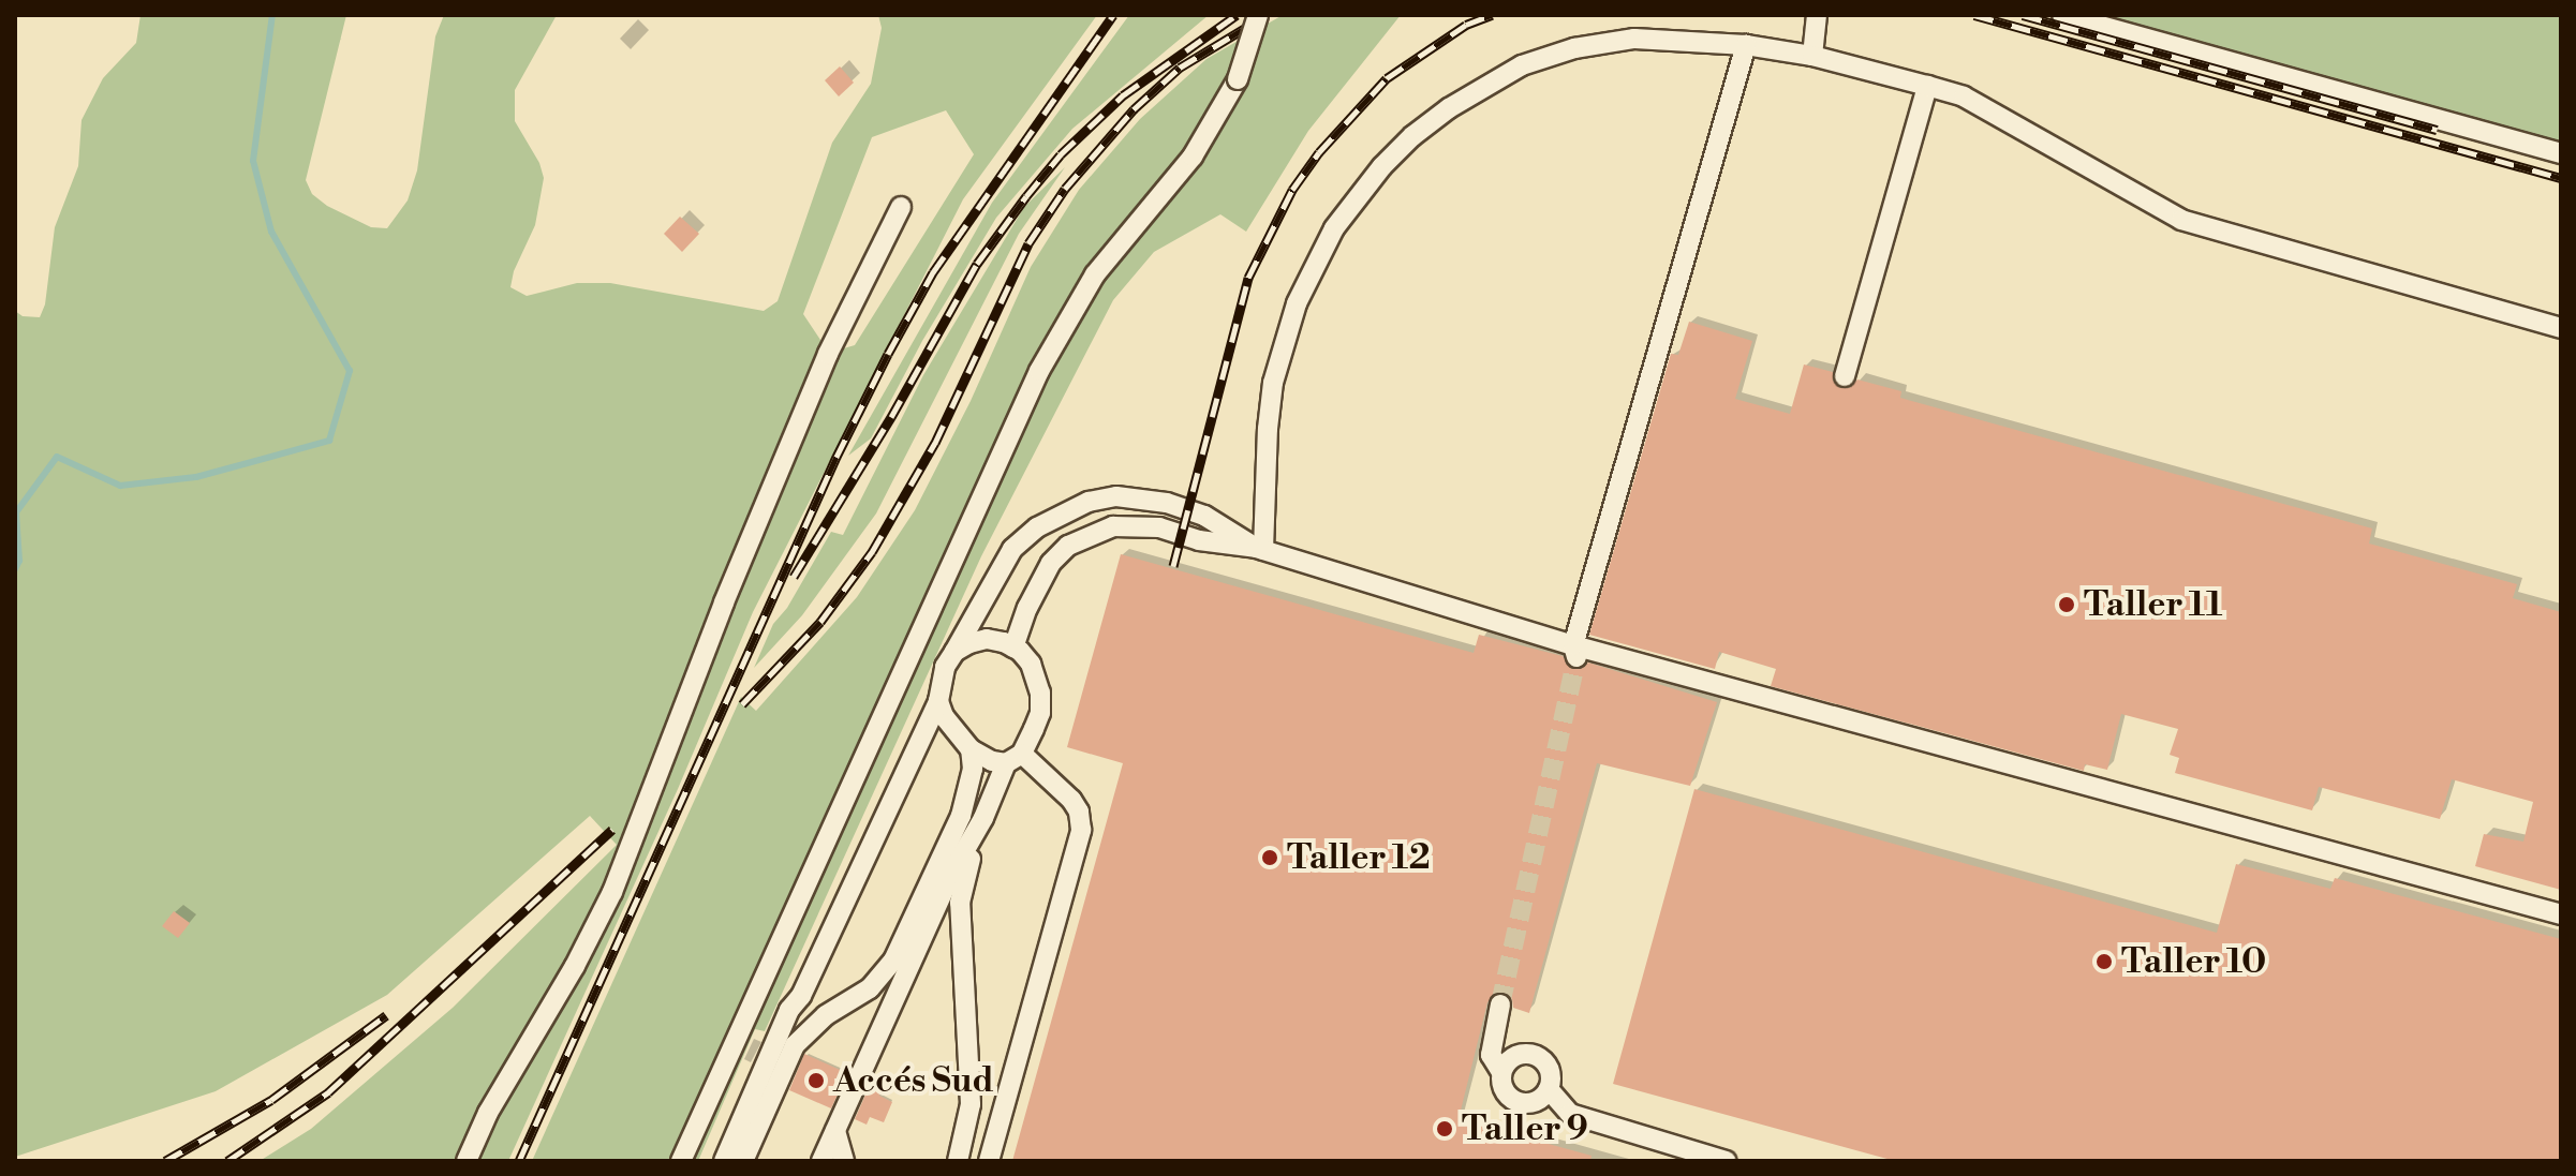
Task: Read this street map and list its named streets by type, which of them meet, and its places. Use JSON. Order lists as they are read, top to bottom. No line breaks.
{"places":["Taller 11","Taller 12","Taller 10","Accés Sud","Taller 9"]}
